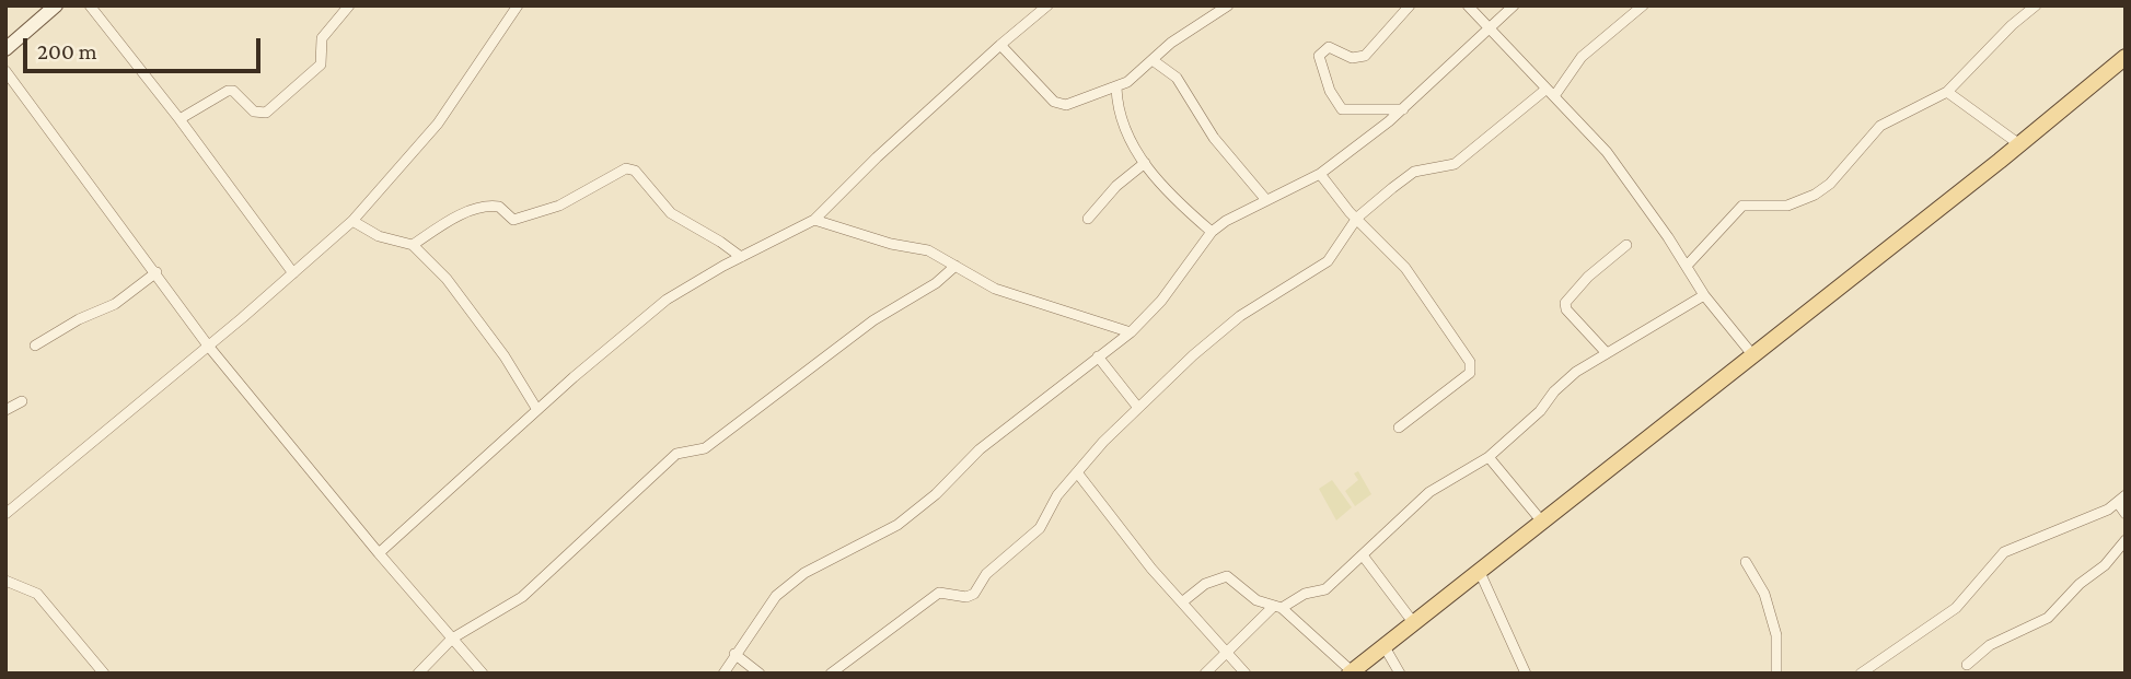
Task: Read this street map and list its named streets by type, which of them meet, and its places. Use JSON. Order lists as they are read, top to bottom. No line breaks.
{"scale_bar":"200 m"}
